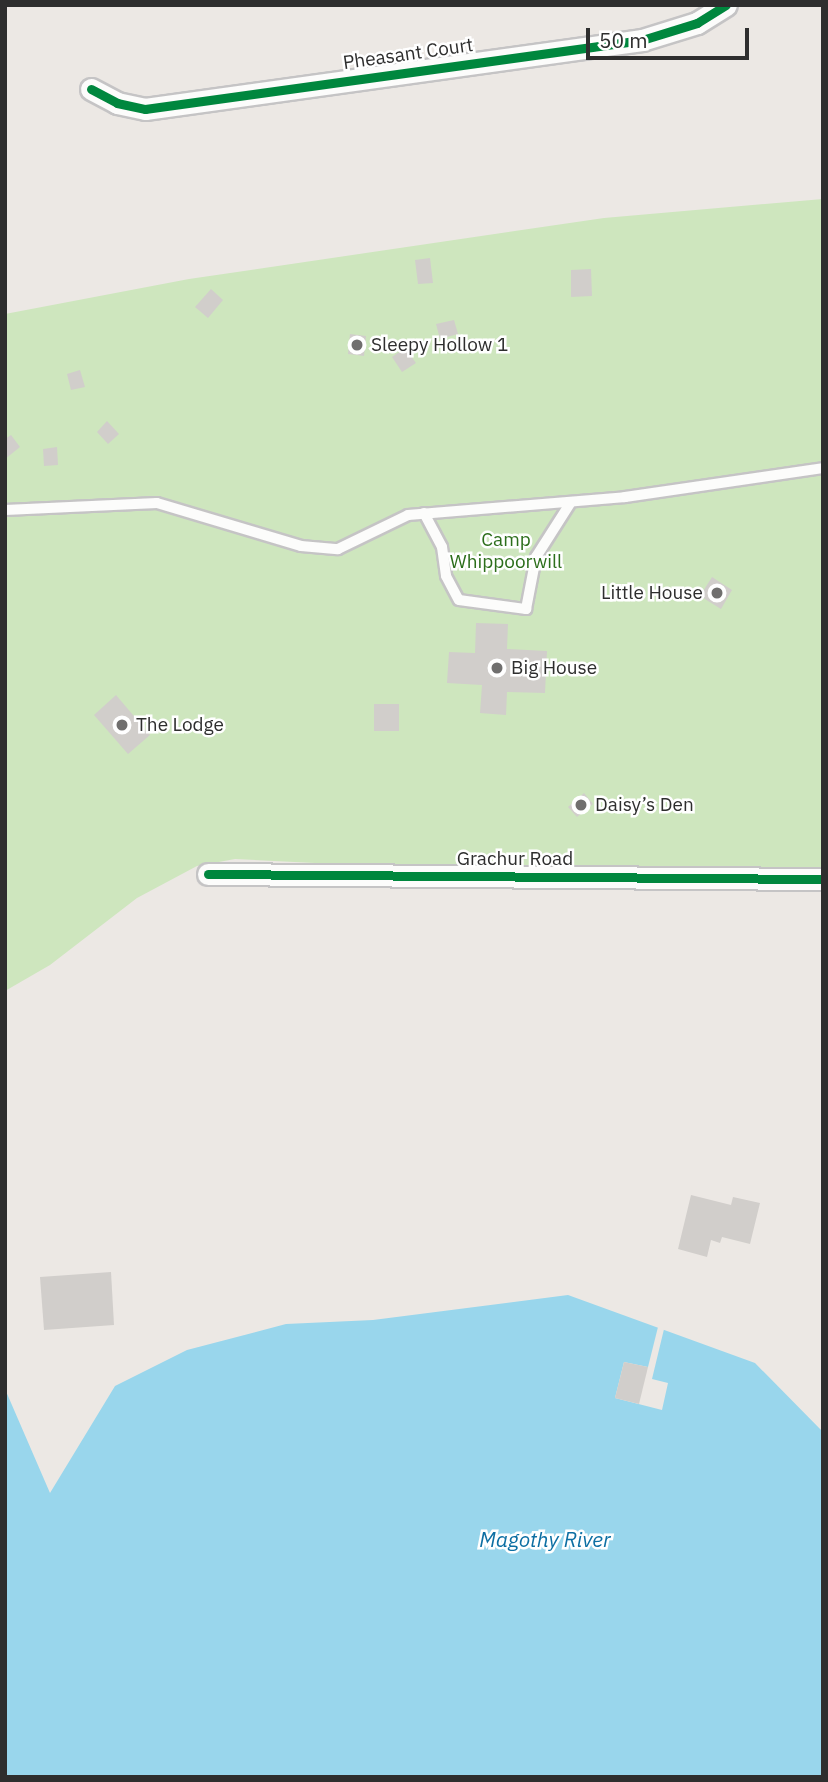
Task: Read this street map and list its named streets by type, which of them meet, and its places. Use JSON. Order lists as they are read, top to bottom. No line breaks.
{"streets":{"street":["Pheasant Court","Grachur Road"]},"water":["Magothy River"],"parks":["Camp Whippoorwill"],"places":["Sleepy Hollow 1","Little House","Big House","The Lodge","Daisy’s Den"],"scale_bar":"50 m"}
